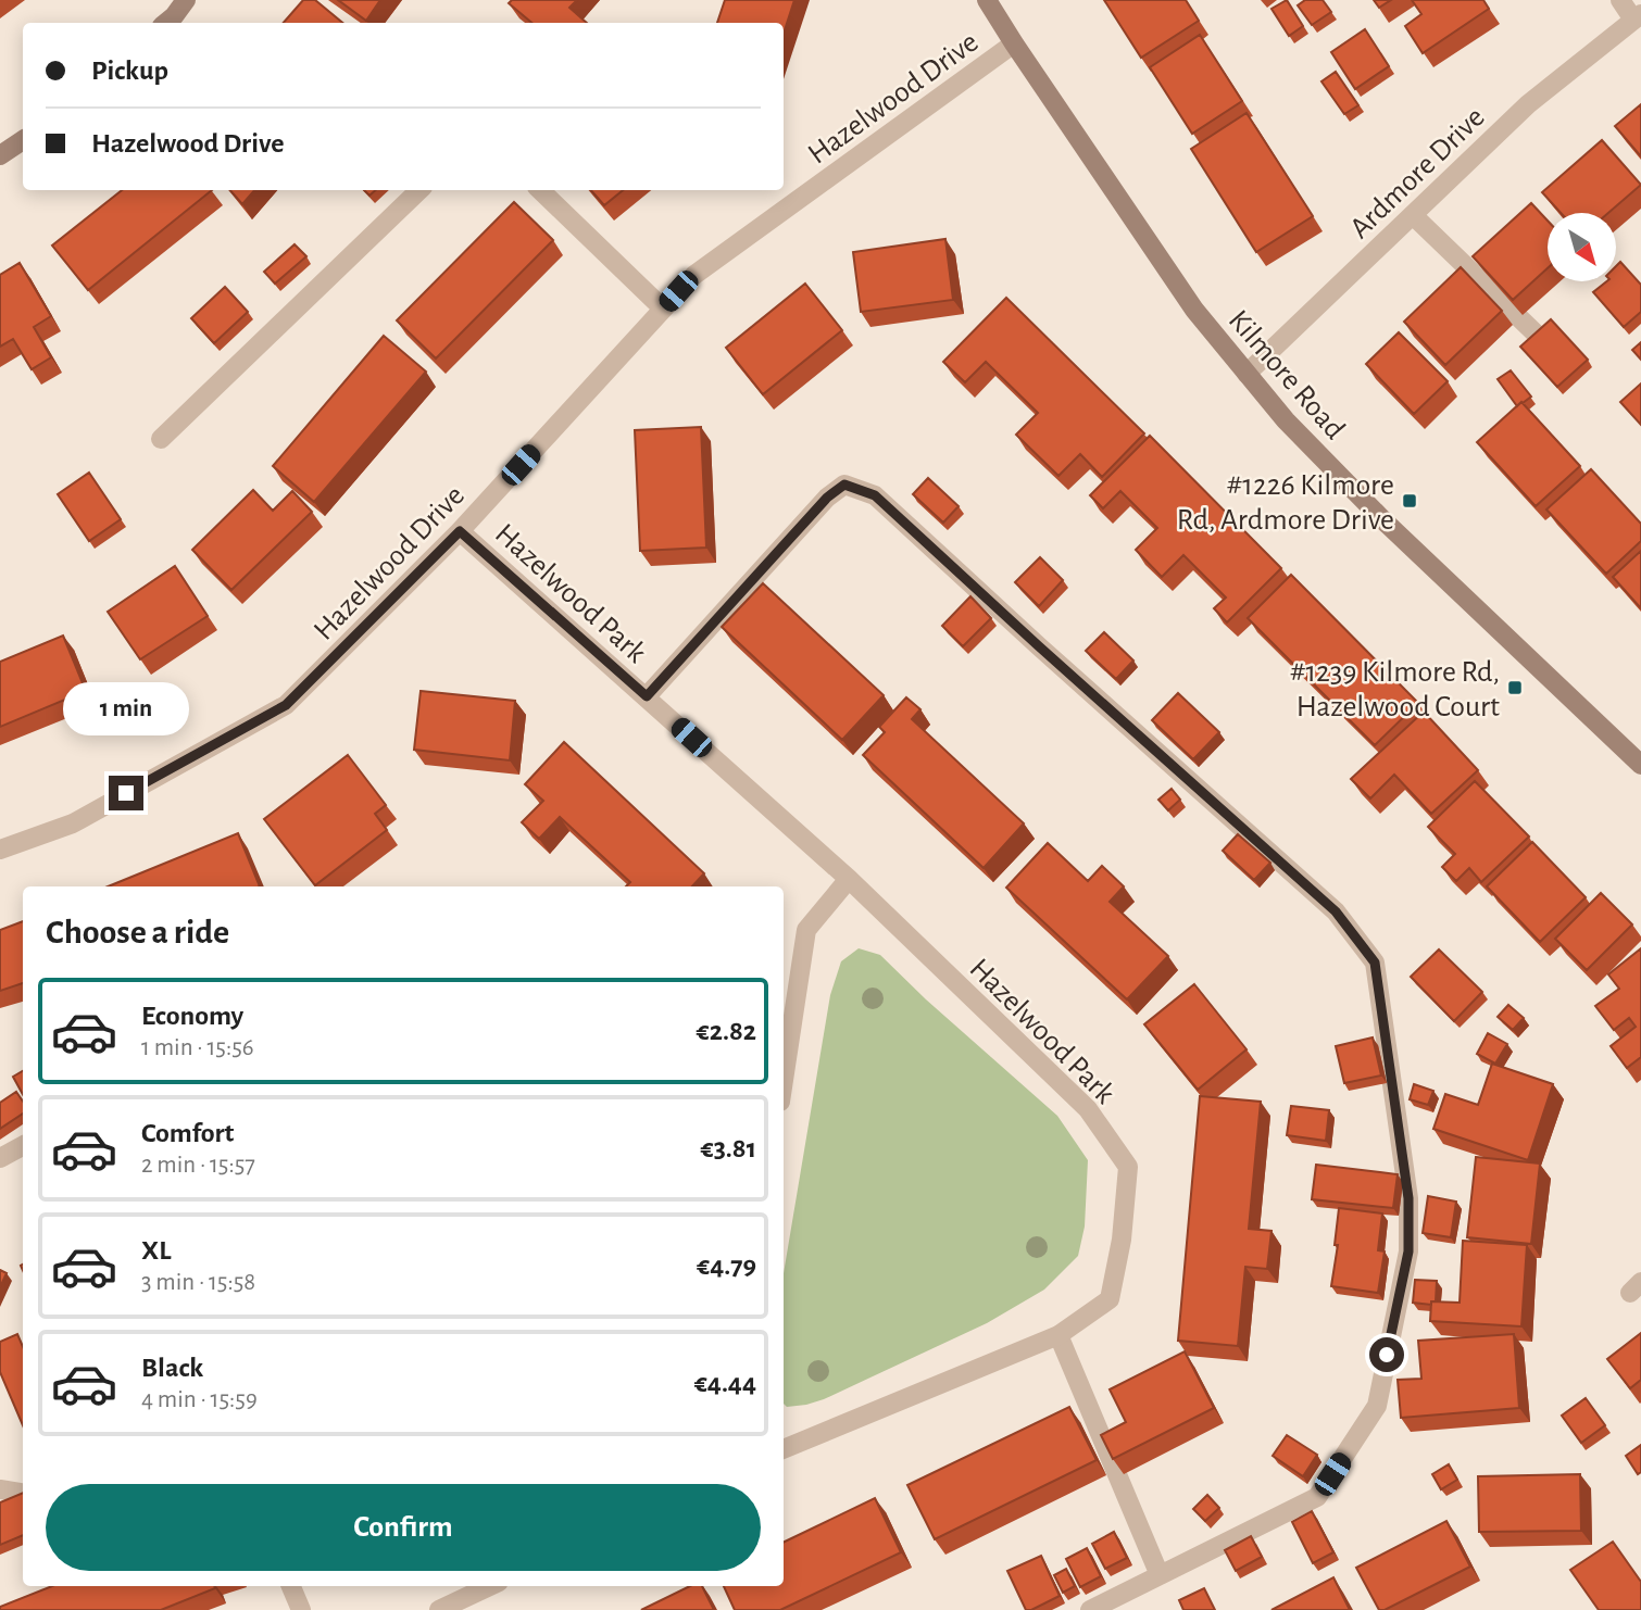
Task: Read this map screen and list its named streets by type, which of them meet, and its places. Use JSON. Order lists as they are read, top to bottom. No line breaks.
{"streets":{"street":["Hazelwood Drive","Ardmore Drive","Kilmore Road","Hazelwood Park"]},"crossings":[["Hazelwood Drive","Kilmore Road"],["Hazelwood Drive","Hazelwood Park"],["Ardmore Drive","Kilmore Road"]],"places":{"transit":["#1226 Kilmore Rd, Ardmore Drive","#1239 Kilmore Rd, Hazelwood Court"]},"north":"bottom right","page":{"banner":["Pickup","Hazelwood Drive"],"bubble":"1 min","heading":"Choose a ride","list":[{"name":"Economy","note":"1 min · 15:56","value":"€2.82"},{"name":"Comfort","note":"2 min · 15:57","value":"€3.81"},{"name":"XL","note":"3 min · 15:58","value":"€4.79"},{"name":"Black","note":"4 min · 15:59","value":"€4.44"}],"buttons":"Confirm"}}
